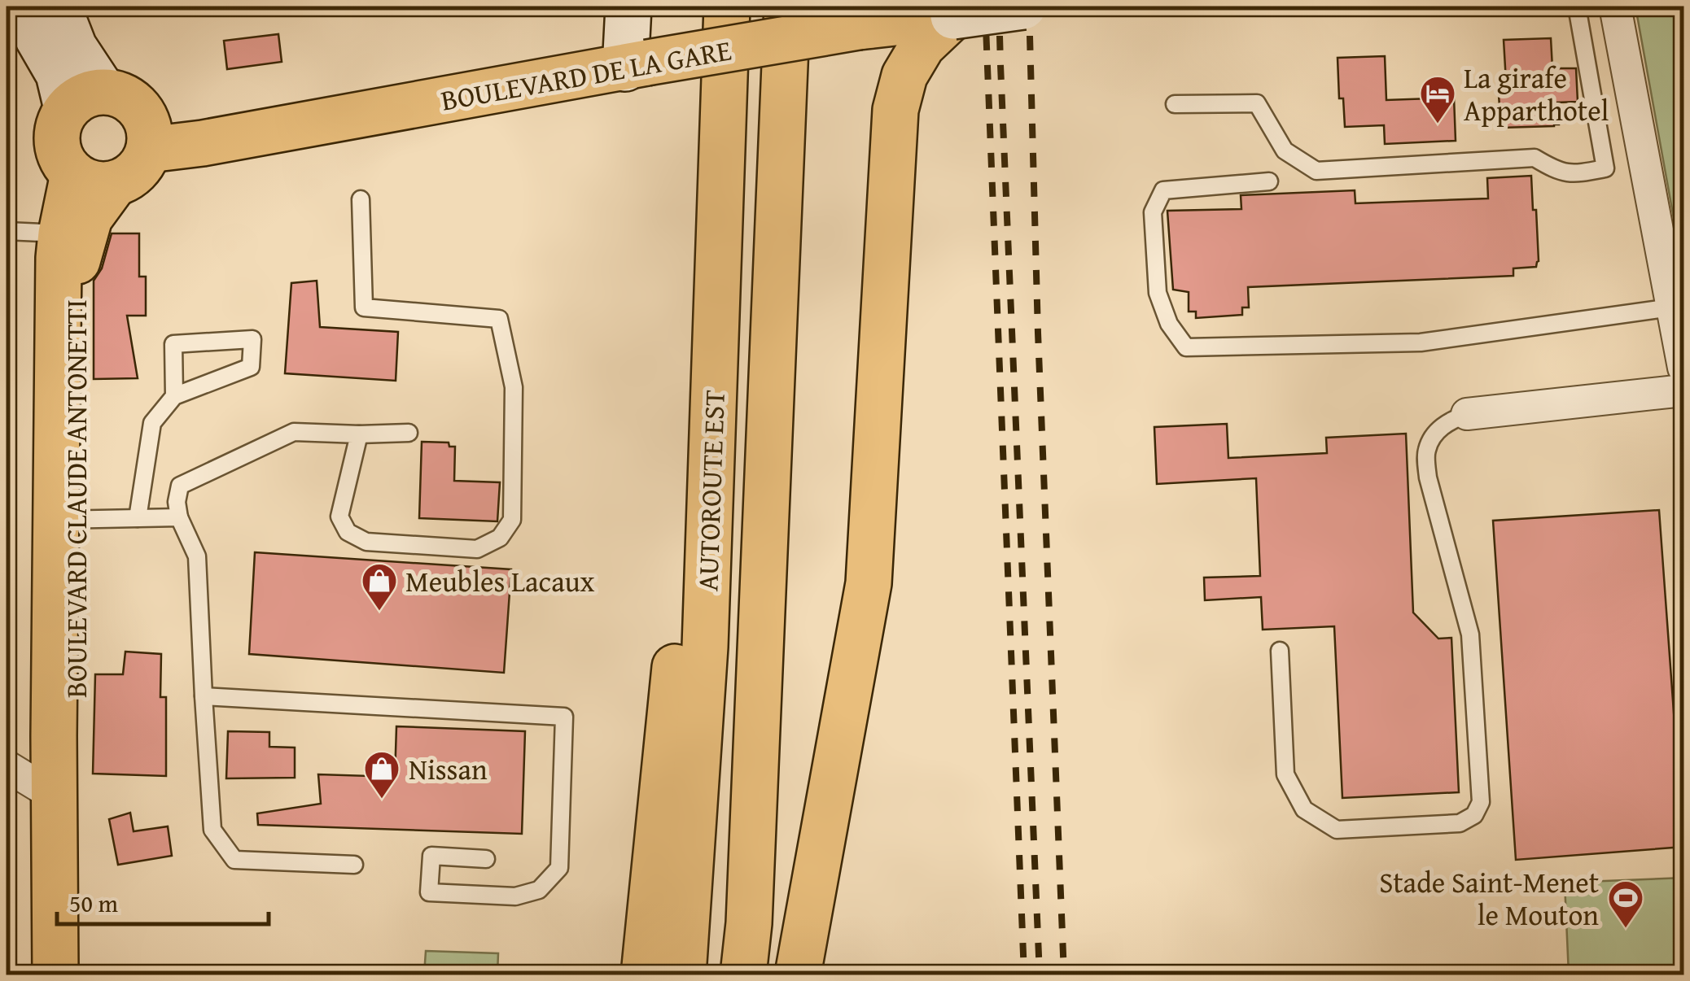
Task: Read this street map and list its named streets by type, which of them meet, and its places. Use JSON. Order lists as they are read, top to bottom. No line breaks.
{"streets":{"main road":["BOULEVARD DE LA GARE","AUTOROUTE EST","BOULEVARD CLAUDE ANTONETTI"]},"crossings":[["BOULEVARD DE LA GARE","BOULEVARD CLAUDE ANTONETTI"]],"places":{"hotel":["La girafe Apparthotel"],"shop":["Meubles Lacaux","Nissan"],"sports":["Stade Saint-Menet le Mouton"]},"scale_bar":"50 m"}
